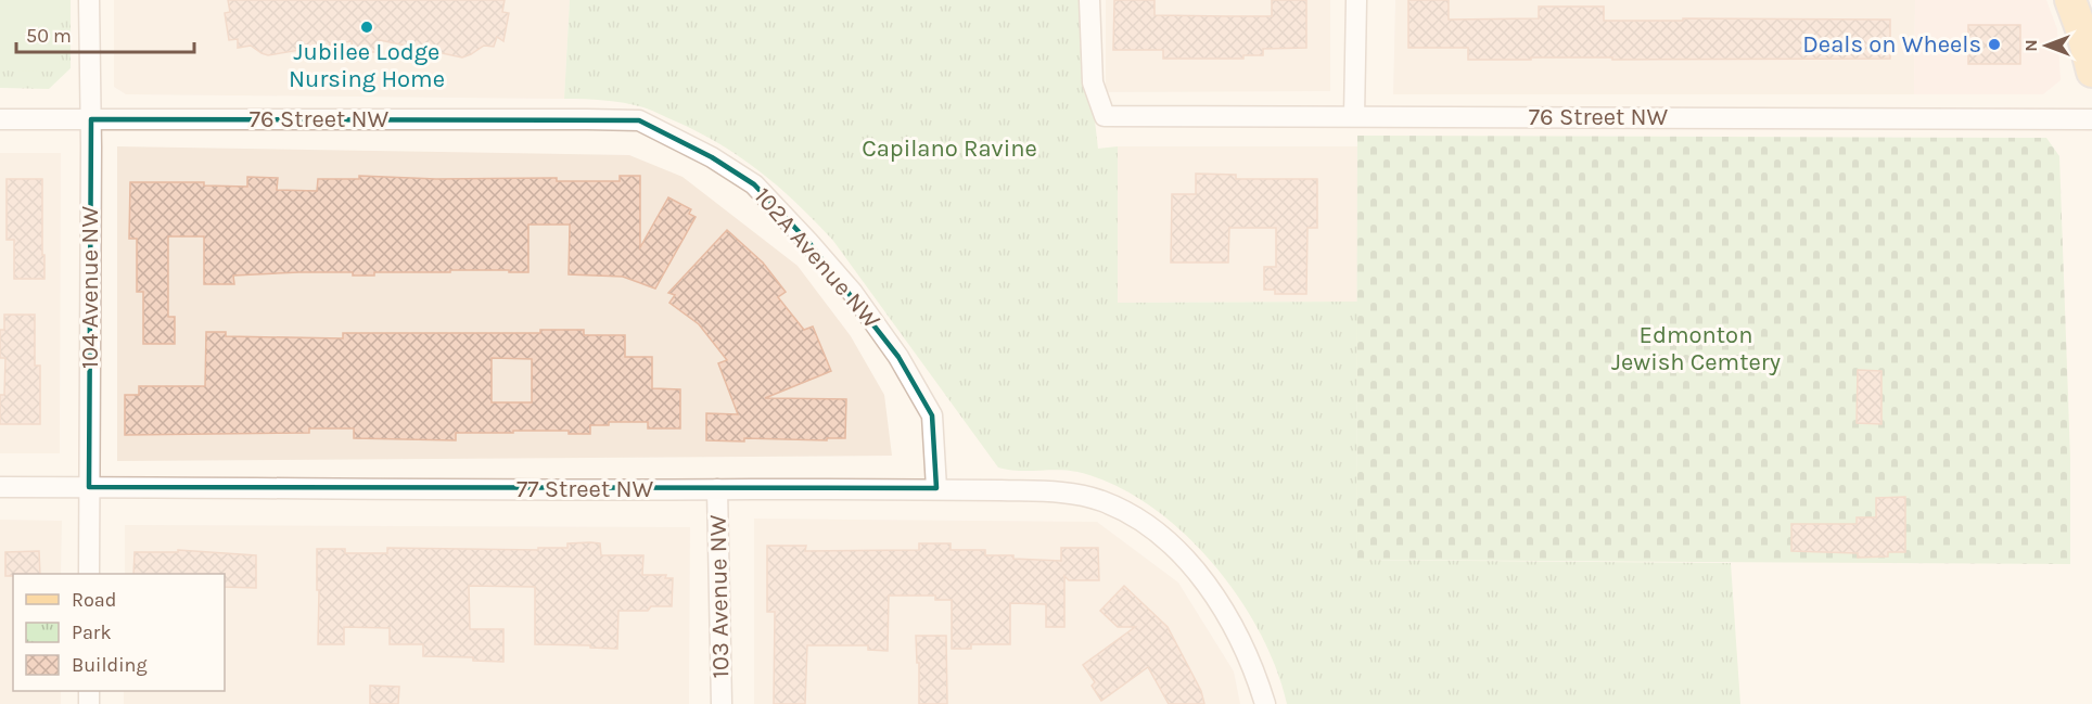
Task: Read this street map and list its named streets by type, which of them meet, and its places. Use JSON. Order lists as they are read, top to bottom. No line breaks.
{"streets":{"street":["76 Street NW","102A Avenue NW","104 Avenue NW","77 Street NW","103 Avenue NW"]},"crossings":[["76 Street NW","102A Avenue NW"],["76 Street NW","104 Avenue NW"],["102A Avenue NW","77 Street NW"],["104 Avenue NW","77 Street NW"],["77 Street NW","103 Avenue NW"]],"parks":["Capilano Ravine","Edmonton Jewish Cemtery"],"places":["Jubilee Lodge Nursing Home","Deals on Wheels"],"legend":["Road","Park","Building"],"scale_bar":"50 m","north":"left"}
